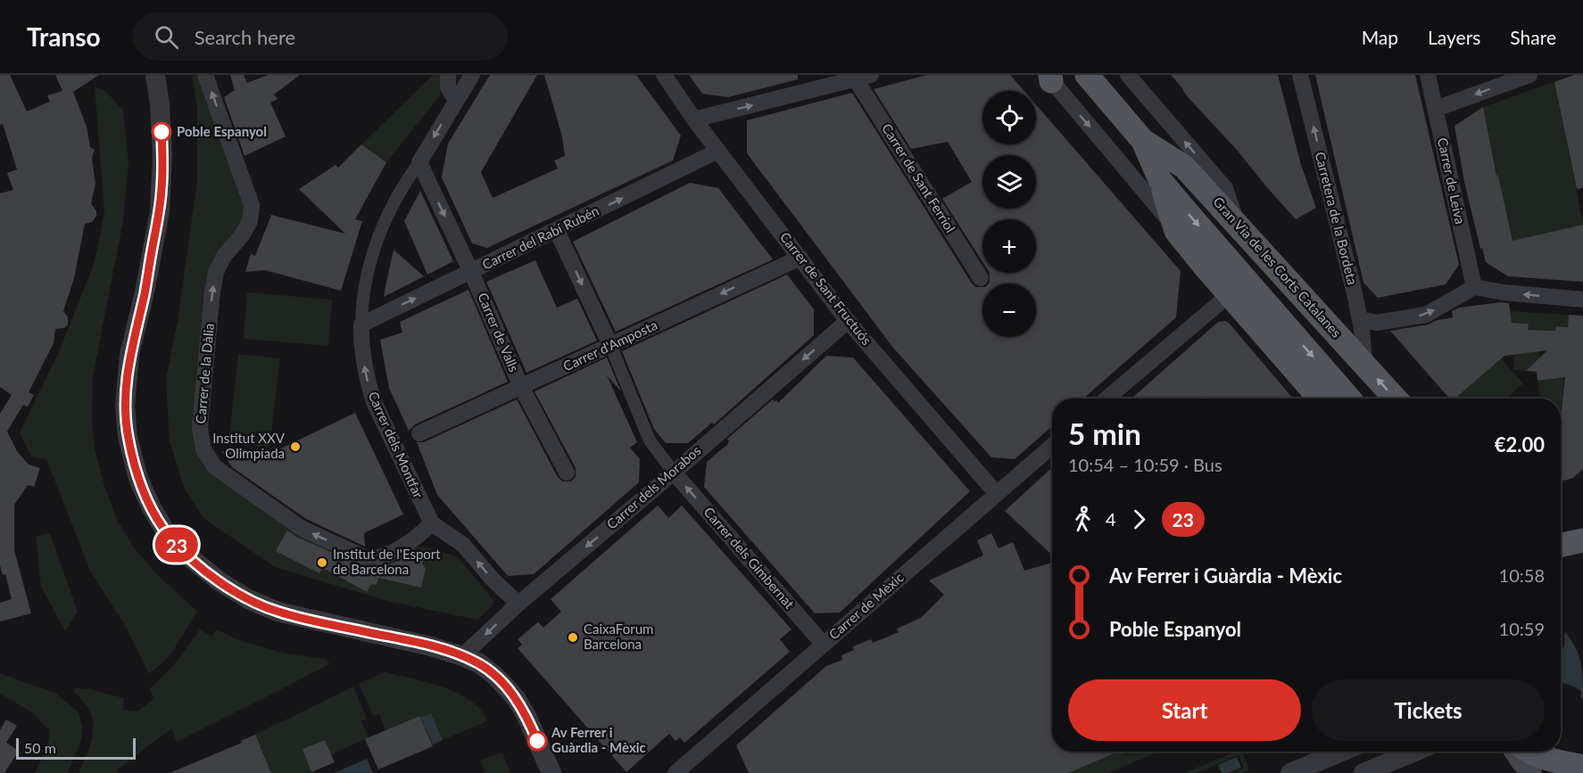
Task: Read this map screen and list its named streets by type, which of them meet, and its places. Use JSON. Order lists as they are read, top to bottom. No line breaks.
{"streets":{"main road":["Gran Via de les Corts Catalanes"],"street":["Carrer de Sant Ferriol","Carrer de Leiva","Carretera de la Bordeta","Carrer del Rabí Rubén","Carrer de Sant Fructuós","Carrer de Valls","Carrer d'Amposta","Carrer de la Dàlia","Carrer dels Montfar","Carrer dels Morabos","Carrer dels Gimbernat","Carrer de Mèxic"]},"crossings":[["Carretera de la Bordeta","Gran Via de les Corts Catalanes"],["Carrer del Rabí Rubén","Carrer de Sant Fructuós"],["Carrer del Rabí Rubén","Carrer de Valls"],["Carrer del Rabí Rubén","Carrer dels Montfar"],["Carrer de Sant Fructuós","Carrer d'Amposta"],["Carrer de Sant Fructuós","Carrer dels Morabos"],["Carrer de Sant Fructuós","Carrer de Mèxic"],["Carrer de Valls","Carrer d'Amposta"],["Carrer de Valls","Carrer dels Montfar"],["Carrer de la Dàlia","Carrer dels Montfar"],["Carrer dels Morabos","Carrer dels Gimbernat"],["Carrer dels Gimbernat","Carrer de Mèxic"]],"one_way":["Carrer del Rabí Rubén","Carrer de Valls","Carrer d'Amposta","Carrer dels Montfar","Carrer dels Morabos","Carrer dels Gimbernat"],"places":["Poble Espanyol","Institut XXV Olimpíada","Institut de l'Esport de Barcelona","CaixaForum Barcelona","Av Ferrer i Guàrdia - Mèxic"],"lines":["bus line 23"],"scale_bar":"50 m","page":{"header":"Transo","search":"Search here","nav":["Map","Layers","Share"],"on_map":"23","map_buttons":["+","−"],"heading":["5 min","10:54 – 10:59 · Bus","€2.00"],"legs":["4","23"],"list":[{"name":"Av Ferrer i Guàrdia - Mèxic","value":"10:58"},{"name":"Poble Espanyol","value":"10:59"}],"buttons":["Start","Tickets"],"scale":"50 m"}}
